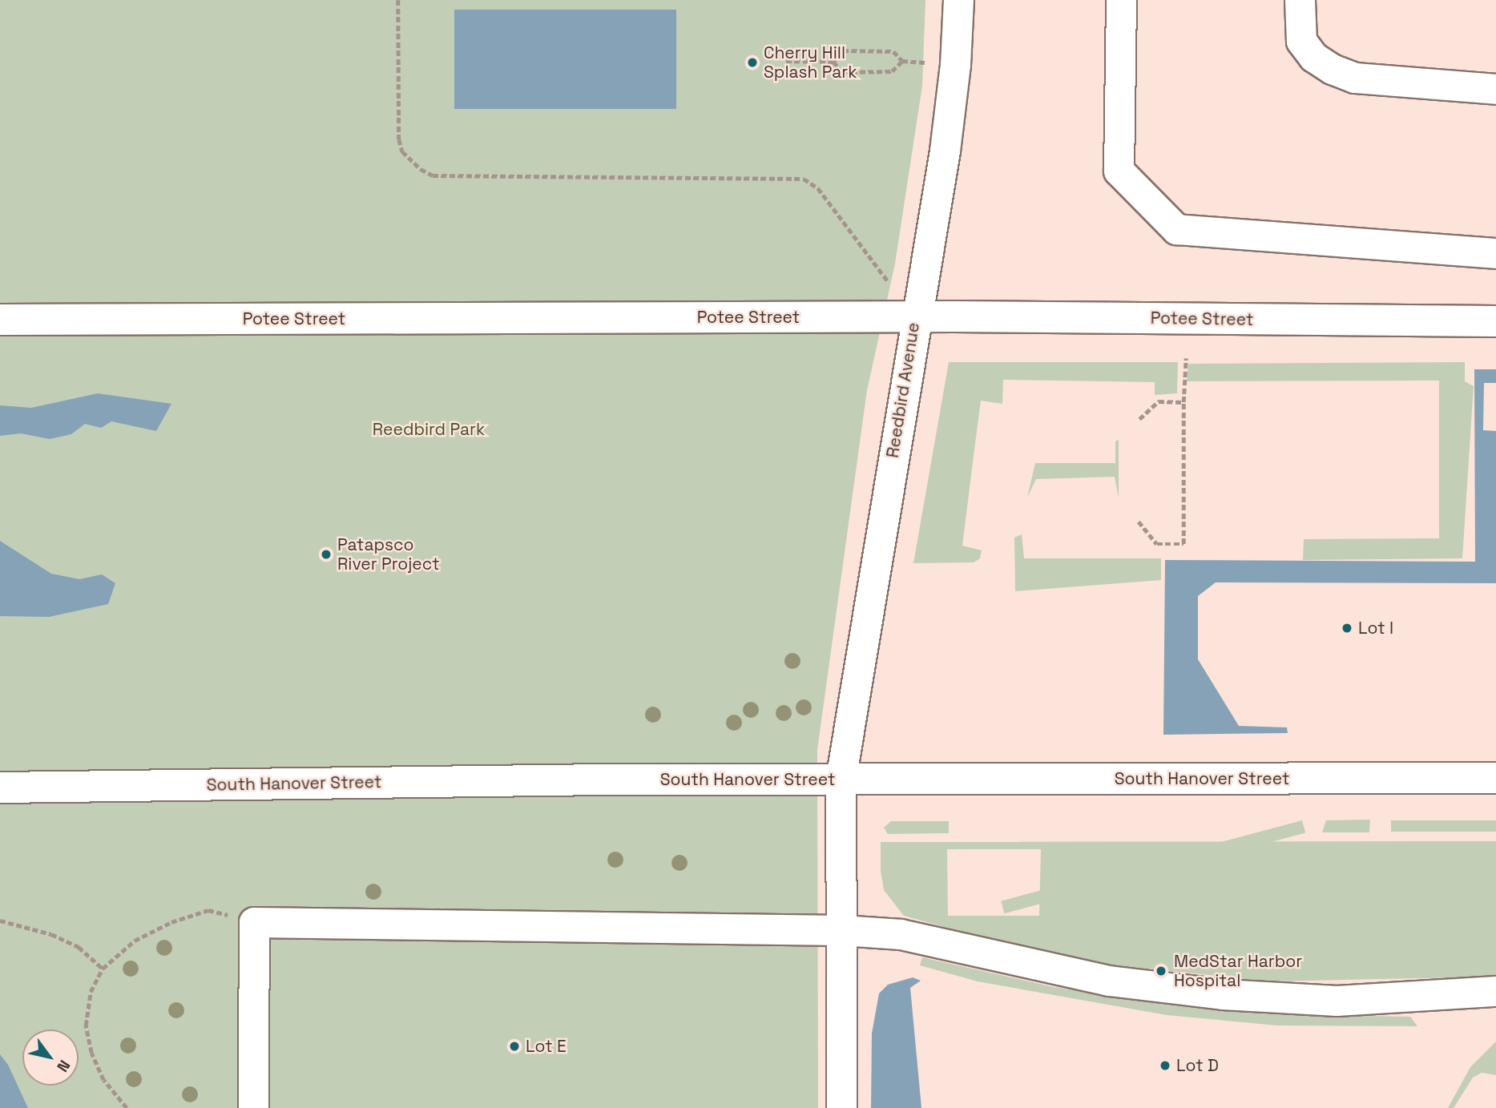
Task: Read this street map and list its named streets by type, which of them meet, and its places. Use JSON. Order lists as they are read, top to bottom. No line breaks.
{"streets":{"main road":["Potee Street","South Hanover Street"],"street":["Reedbird Avenue"]},"crossings":[["Potee Street","Reedbird Avenue"],["Reedbird Avenue","South Hanover Street"]],"parks":["Reedbird Park"],"places":["Cherry Hill Splash Park","Patapsco River Project","Lot I","MedStar Harbor Hospital","Lot E","Lot D"],"north":"bottom right"}
